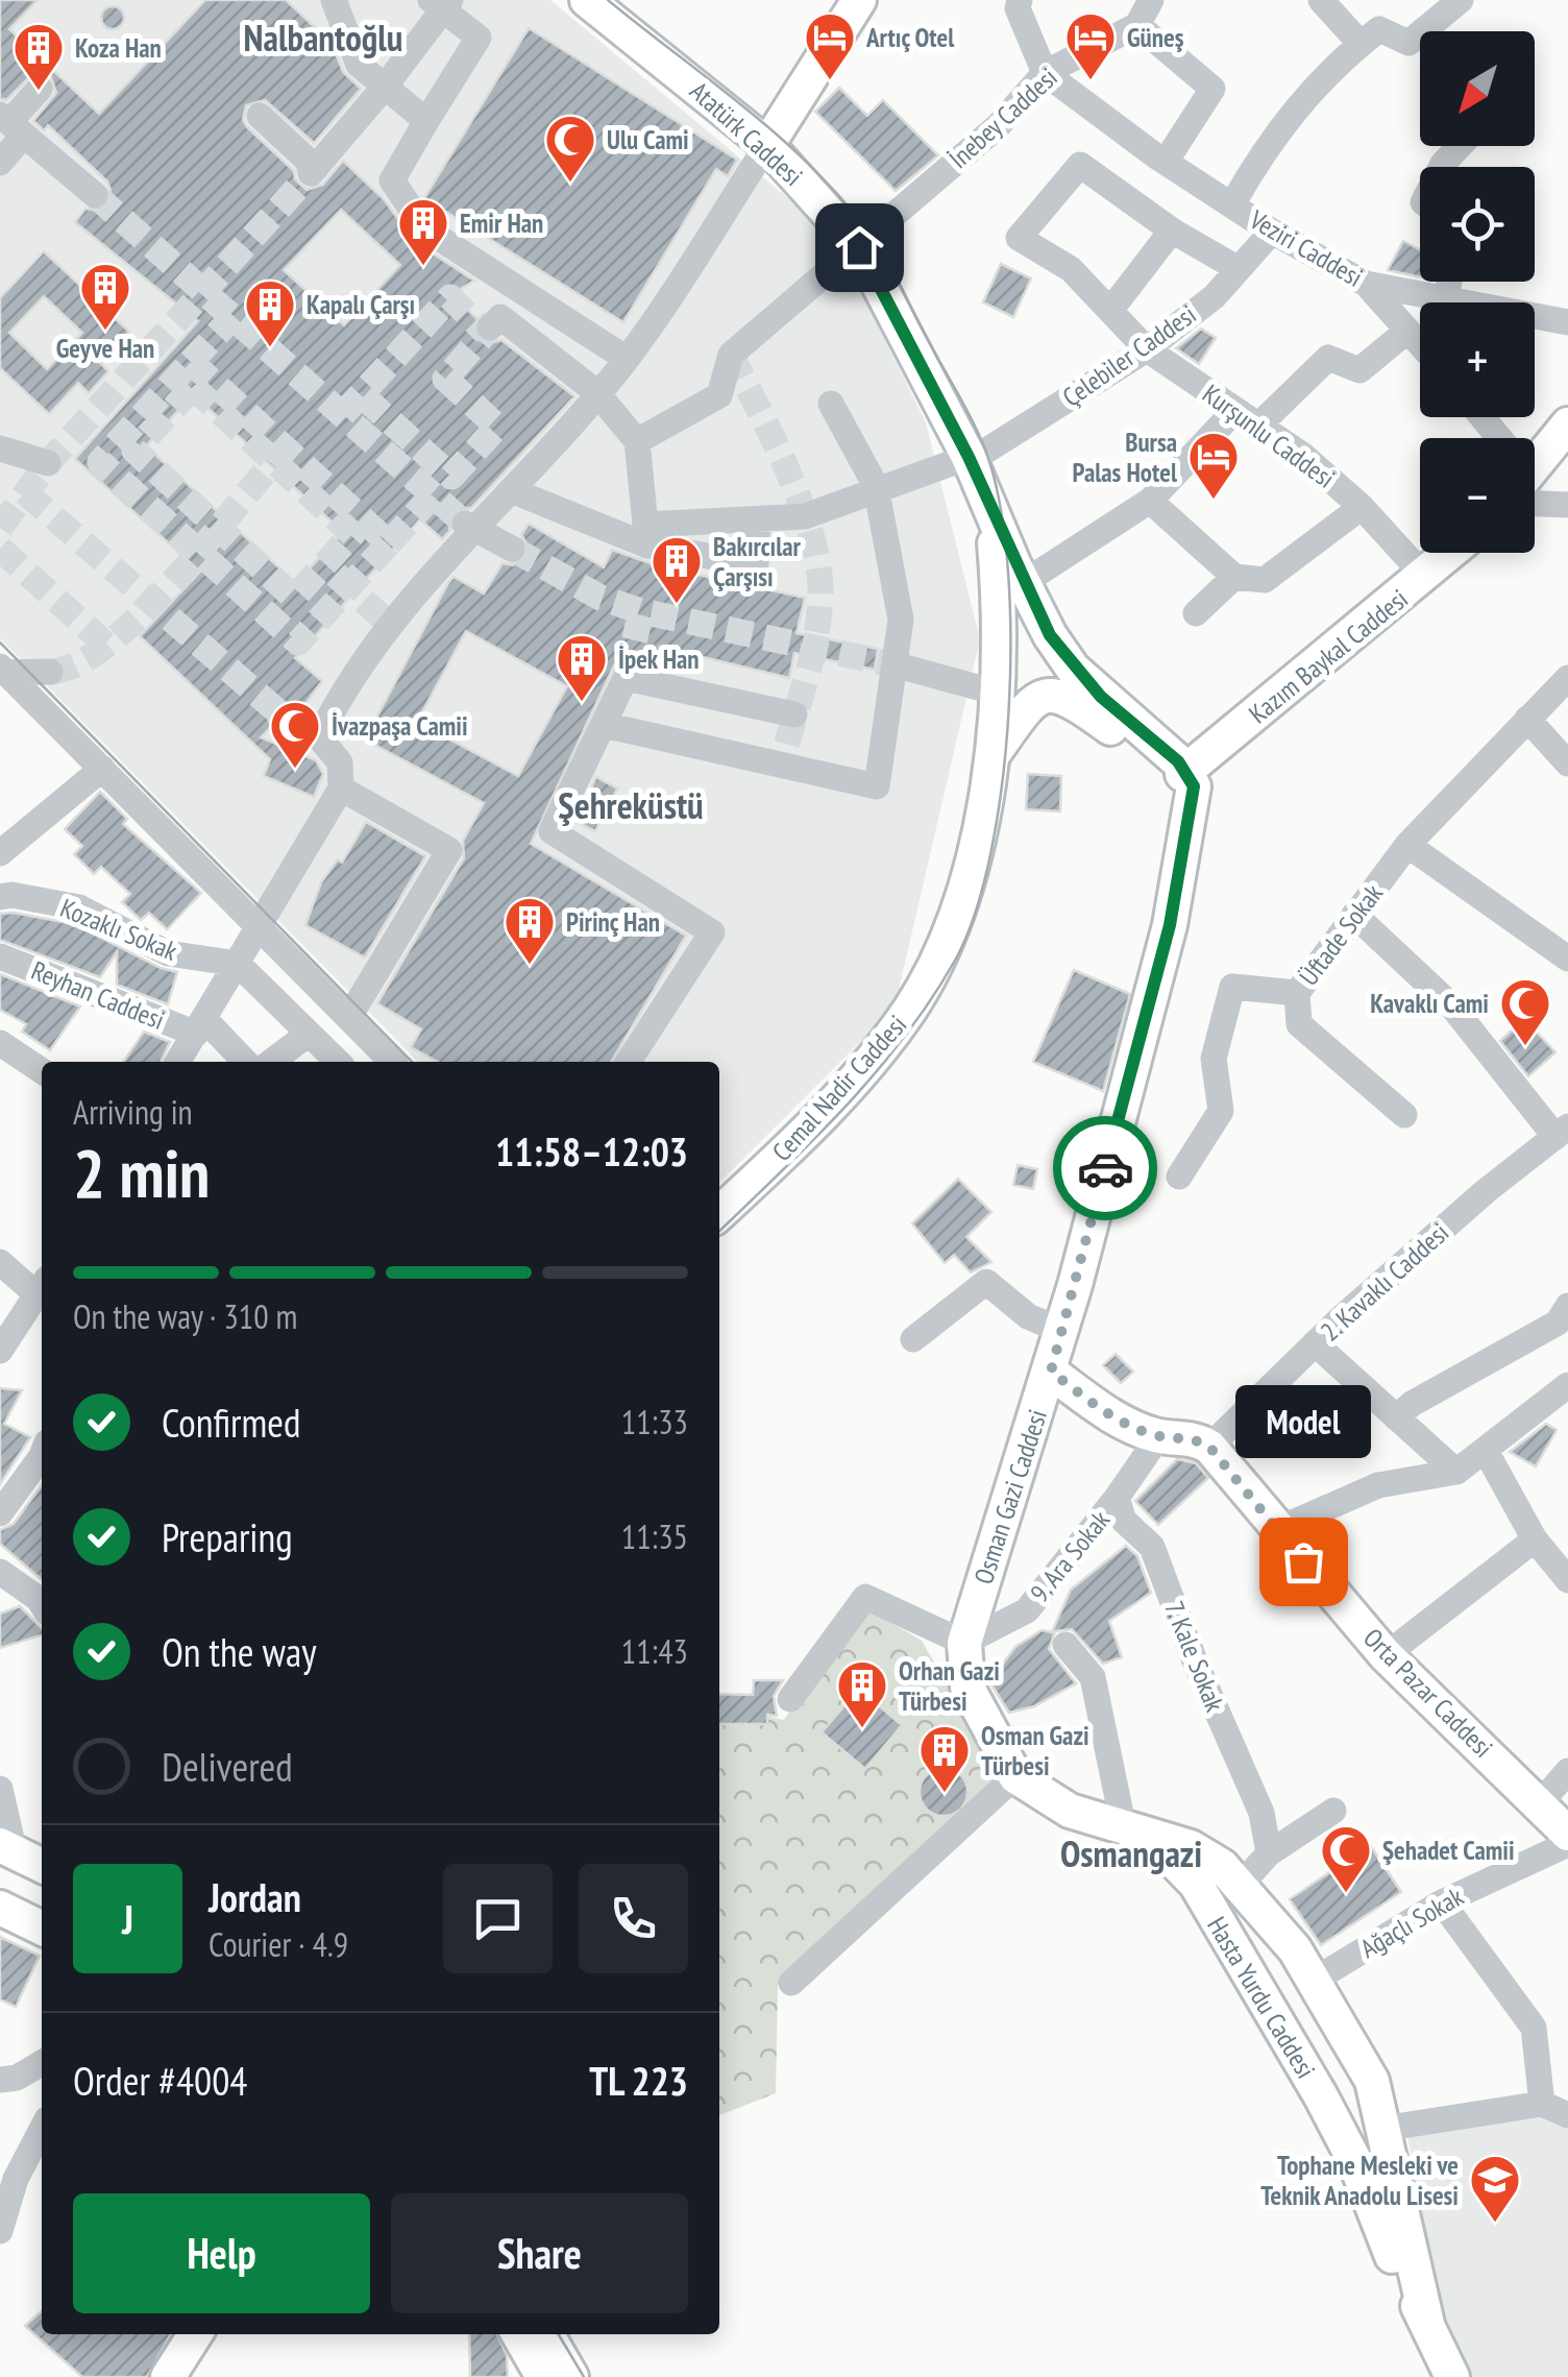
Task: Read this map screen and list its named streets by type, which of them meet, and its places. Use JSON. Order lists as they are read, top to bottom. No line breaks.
{"streets":{"main road":["Atatürk Caddesi","Kazım Baykal Caddesi","Cemal Nadir Caddesi","Osman Gazi Caddesi","Orta Pazar Caddesi","Hasta Yurdu Caddesi"],"street":["İnebey Caddesi","Veziri Caddesi","Çelebiler Caddesi","Kurşunlu Caddesi","Kozaklı Sokak","Üftade Sokak","Reyhan Caddesi","2. Kavaklı Caddesi","9. Ara Sokak","7. Kale Sokak","Ağaçlı Sokak"]},"crossings":[["İnebey Caddesi","Atatürk Caddesi"],["İnebey Caddesi","Veziri Caddesi"],["Atatürk Caddesi","Çelebiler Caddesi"],["Atatürk Caddesi","Cemal Nadir Caddesi"],["Veziri Caddesi","Çelebiler Caddesi"],["Çelebiler Caddesi","Kurşunlu Caddesi"],["Kurşunlu Caddesi","Kazım Baykal Caddesi"],["Kazım Baykal Caddesi","Osman Gazi Caddesi"],["2. Kavaklı Caddesi","Orta Pazar Caddesi"],["Osman Gazi Caddesi","9. Ara Sokak"],["Osman Gazi Caddesi","Hasta Yurdu Caddesi"],["9. Ara Sokak","7. Kale Sokak"],["Ağaçlı Sokak","Hasta Yurdu Caddesi"]],"districts":["Nalbantoğlu","Şehreküstü","Osmangazi"],"places":{"hotel":["Artıç Otel","Güneş","Bursa Palas Hotel"],"building":["Koza Han","Emir Han","Geyve Han","Kapalı Çarşı","Bakırcılar Çarşısı","İpek Han","Pirinç Han","Orhan Gazi Türbesi","Osman Gazi Türbesi"],"mosque":["Ulu Cami","İvazpaşa Camii","Kavaklı Cami","Şehadet Camii"],"other":["Model"],"school or university":["Tophane Mesleki ve Teknik Anadolu Lisesi"]},"north":"bottom left","page":{"map_buttons":["+","−"],"heading":["2 min","Arriving in","11:58–12:03"],"panel":["Jordan","Courier · 4.9","Order #4004","TL 223"],"bar":"On the way · 310 m","list":[["Confirmed","11:33"],["Preparing","11:35"],["On the way","11:43"],"Delivered"],"bubble":"Model","round":"J","buttons":["Help","Share"]}}
